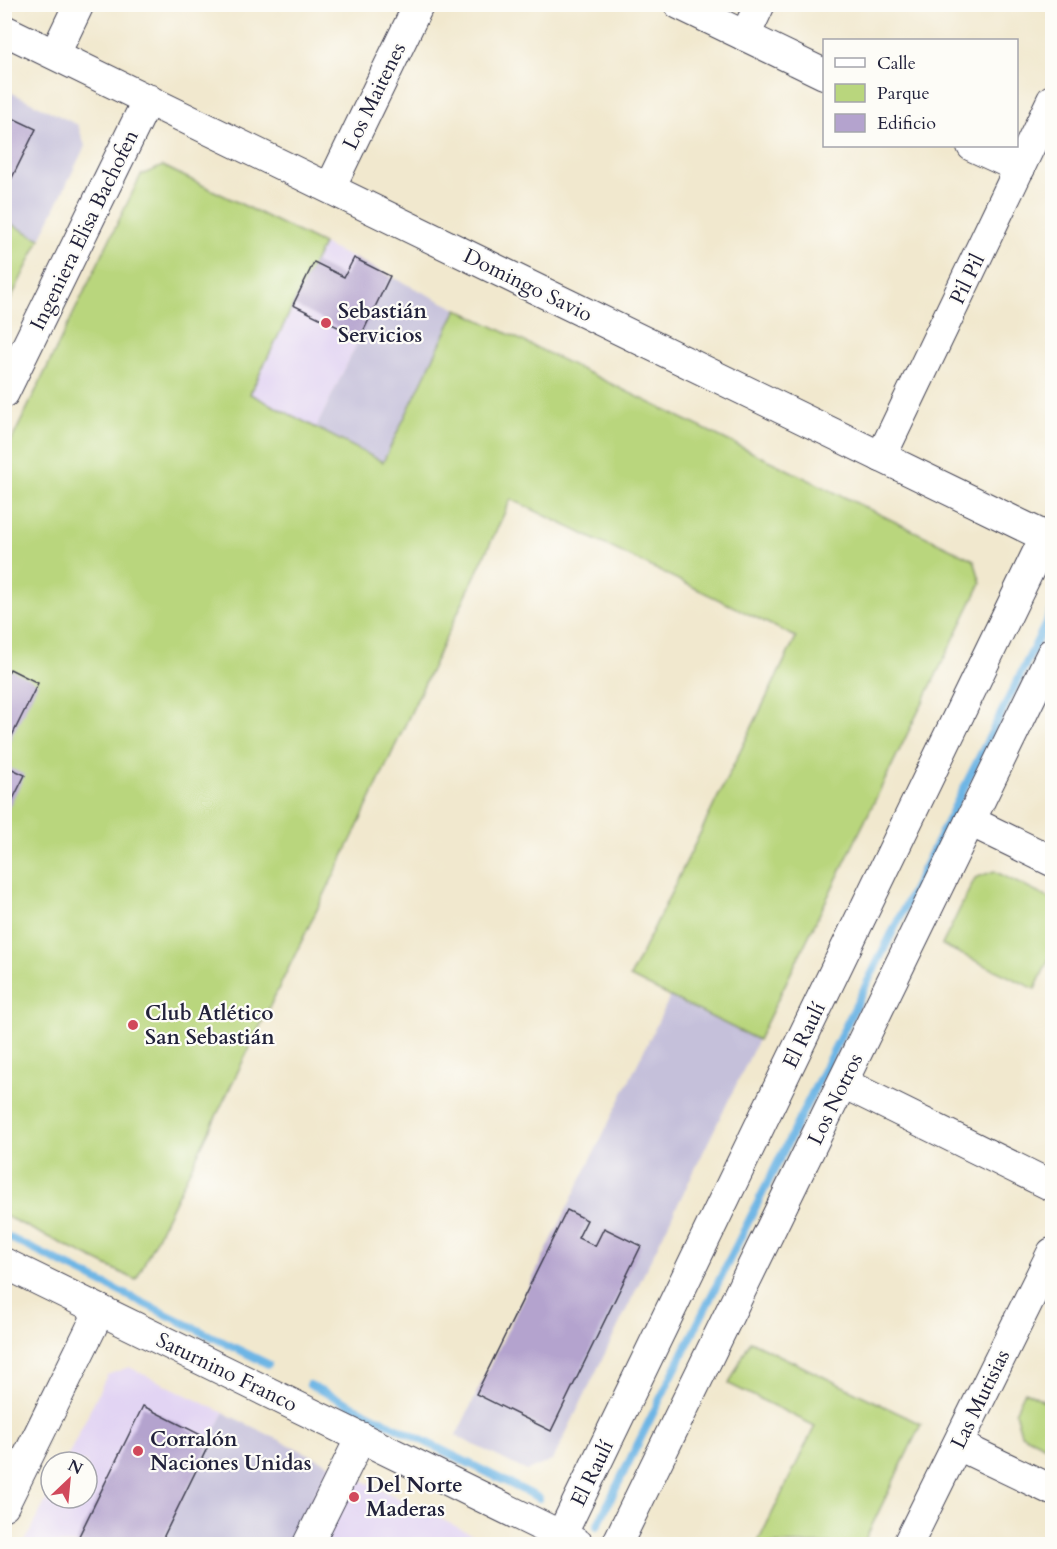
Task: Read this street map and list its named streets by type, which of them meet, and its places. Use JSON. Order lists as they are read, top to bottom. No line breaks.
{"streets":{"street":["Los Maitenes","Ingeniera Elisa Bachofen","Pil Pil","Domingo Savio","El Raulí","Los Notros","Saturnino Franco","Las Mutisias"]},"crossings":[["Los Maitenes","Domingo Savio"],["Ingeniera Elisa Bachofen","Domingo Savio"],["Pil Pil","Domingo Savio"],["Domingo Savio","El Raulí"],["El Raulí","Saturnino Franco"]],"places":["Sebastián Servicios","Club Atlético San Sebastián","Corralón Naciones Unidas","Del Norte Maderas"],"legend":["Calle","Parque","Edificio"],"north":"top right"}
